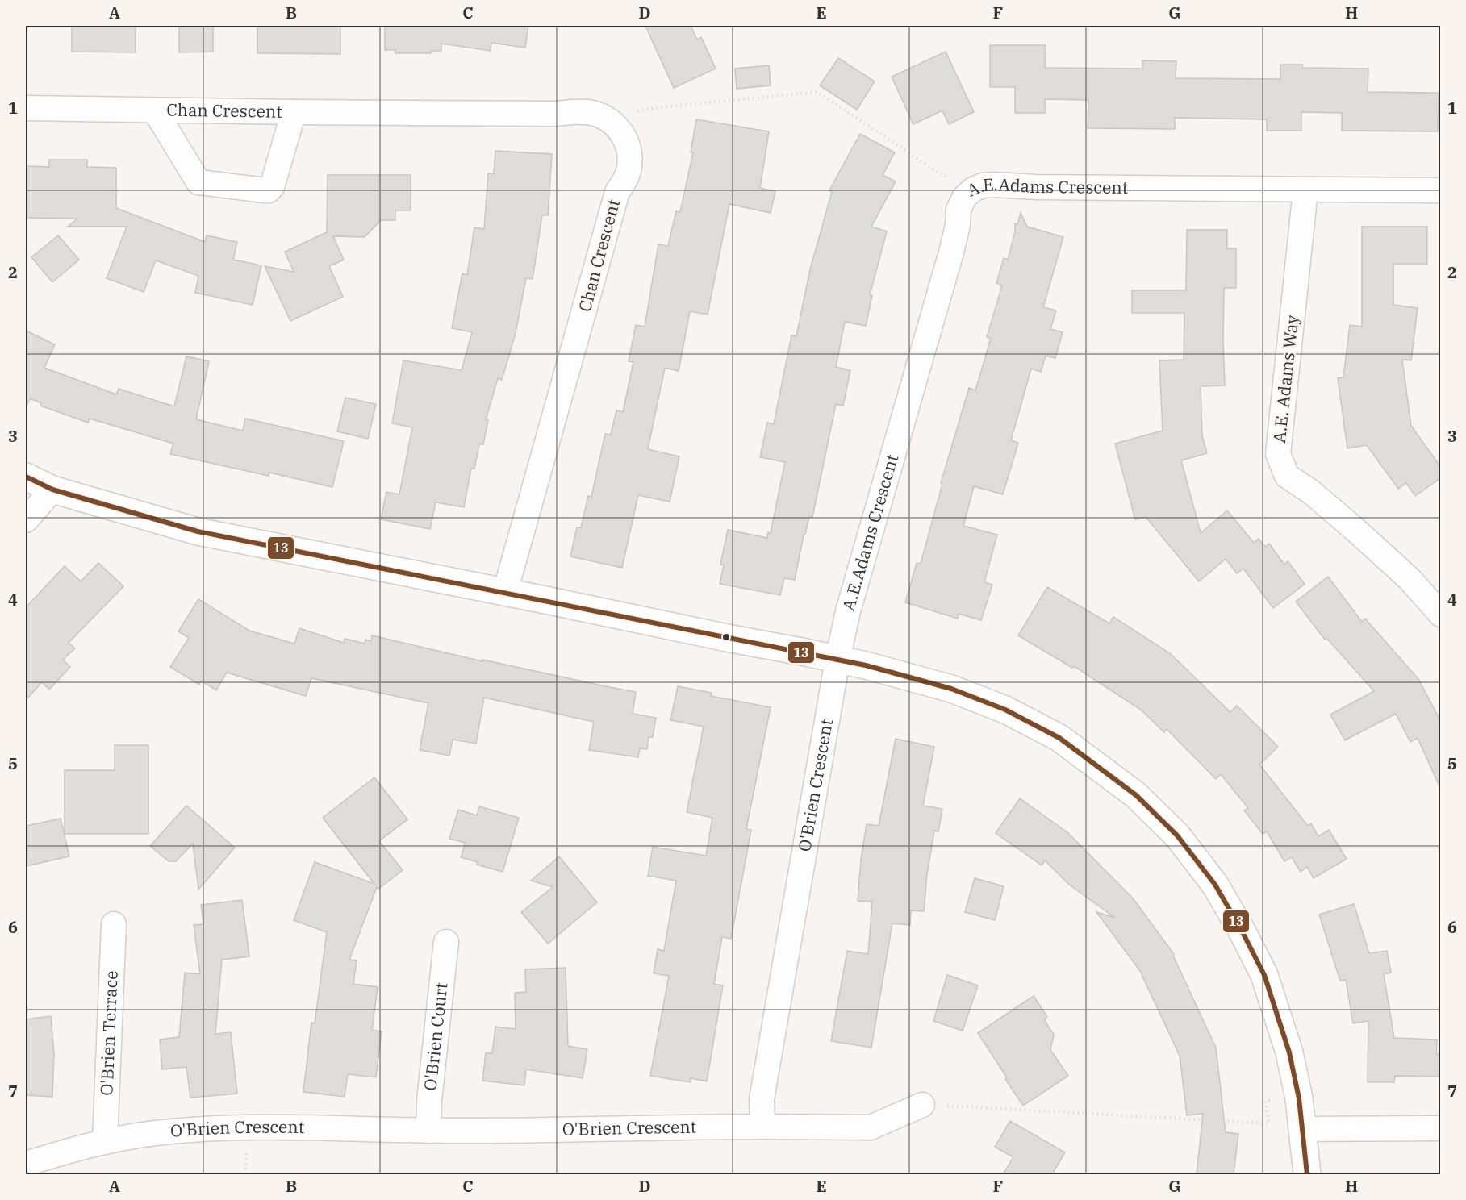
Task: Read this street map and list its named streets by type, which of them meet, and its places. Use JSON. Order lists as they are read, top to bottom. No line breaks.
{"streets":{"street":["Chan Crescent","A.E.Adams Crescent","A.E. Adams Way","O'Brien Crescent","O'Brien Terrace","O'Brien Court"]},"crossings":[["A.E.Adams Crescent","A.E. Adams Way"],["A.E.Adams Crescent","O'Brien Crescent"],["O'Brien Crescent","O'Brien Terrace"],["O'Brien Crescent","O'Brien Court"]],"lines":["transit line 13"],"grid":{"columns":["A","B","C","D","E","F","G","H"],"rows":["1","2","3","4","5","6","7"]}}
